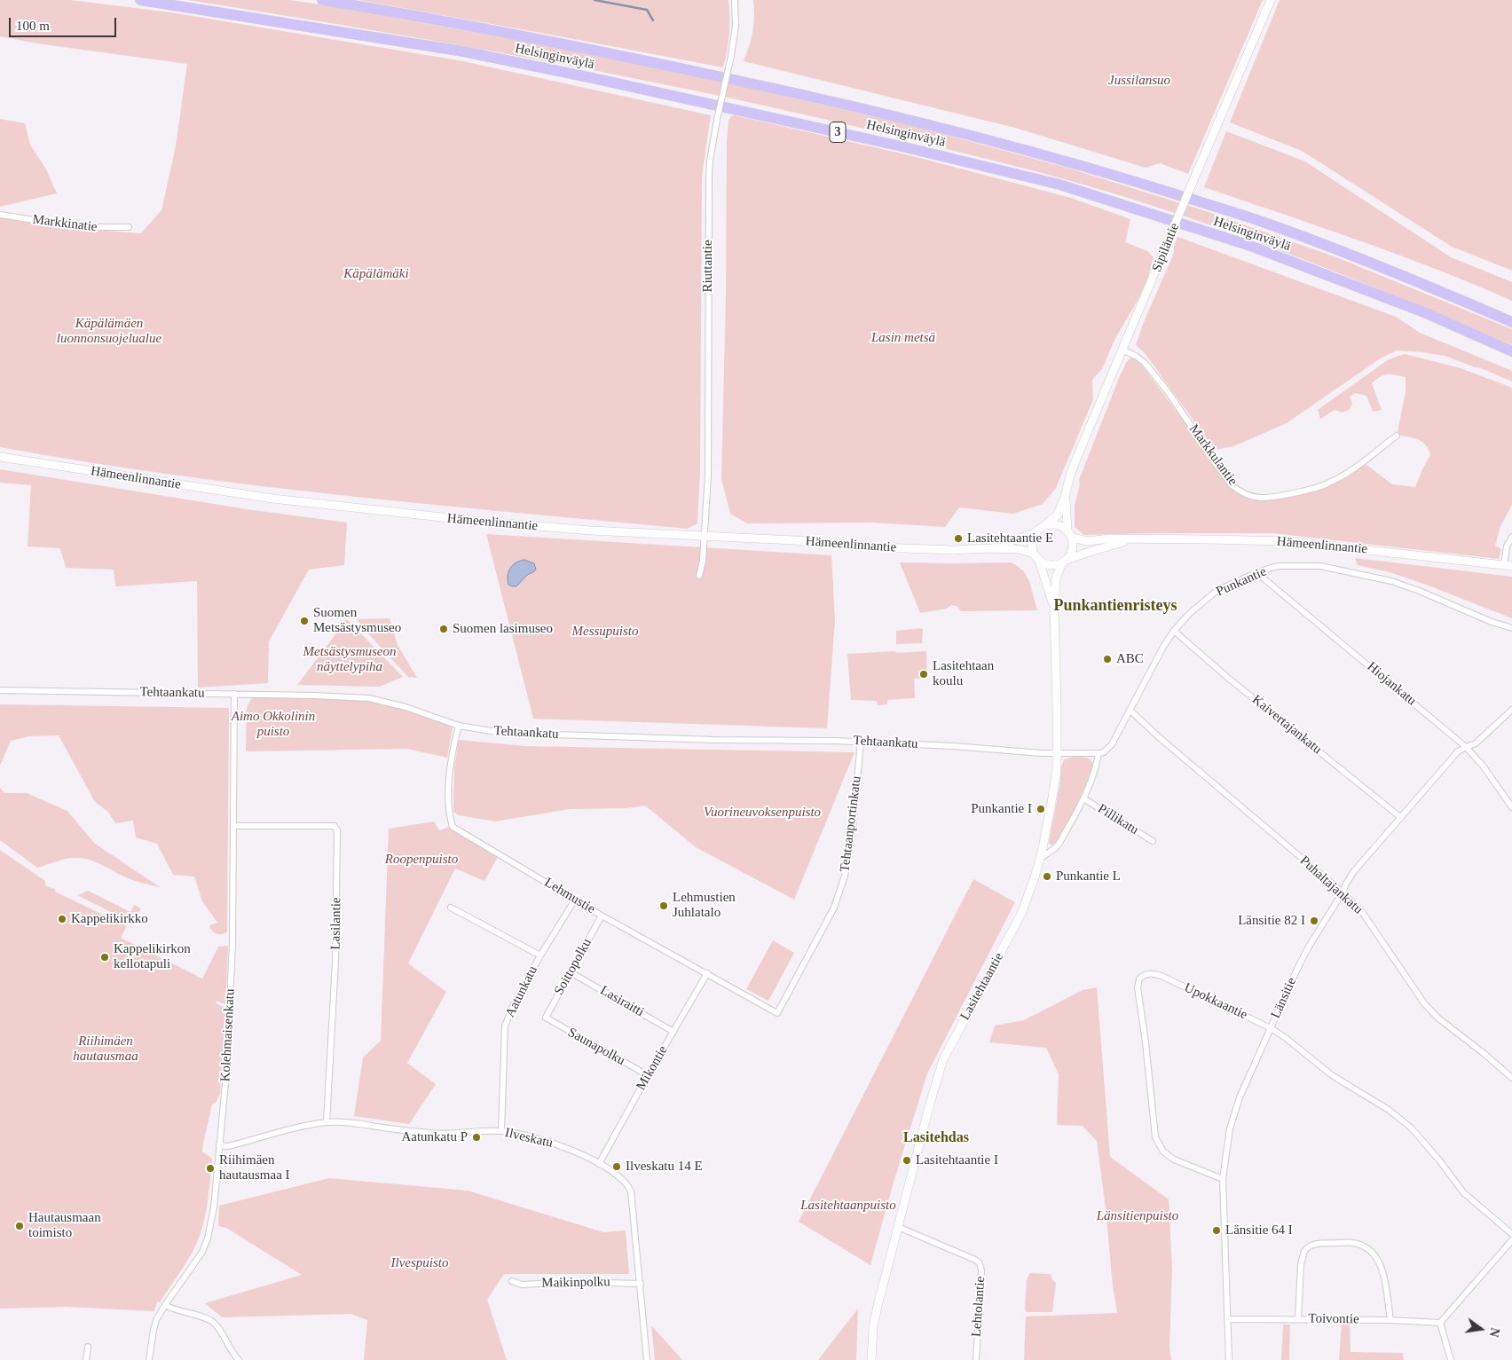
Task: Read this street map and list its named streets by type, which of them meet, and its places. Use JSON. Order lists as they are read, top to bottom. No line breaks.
{"streets":{"highway":["Helsinginväylä","3"],"main road":["Sipiläntie","Hämeenlinnantie","Lasitehtaantie"],"street":["Markkinatie","Riuttantie","Markkulantie","Punkantie","Hiojankatu","Tehtaankatu","Kaivertajankatu","Pillikatu","Tehtaanportinkatu","Puhaltajankatu","Lehmustie","Lasilantie","Soittopolku","Aatunkatu","Länsitie","Lasiraitti","Upokkaantie","Kolehmaisenkatu","Saunapolku","Mikontie","Ilveskatu","Maikinpolku","Lehtolantie","Toivontie"]},"crossings":[["Sipiläntie","Markkulantie"],["Sipiläntie","Hämeenlinnantie"],["Sipiläntie","Lasitehtaantie"],["Riuttantie","Hämeenlinnantie"],["Hämeenlinnantie","Lasitehtaantie"],["Punkantie","Hiojankatu"],["Punkantie","Kaivertajankatu"],["Punkantie","Puhaltajankatu"],["Hiojankatu","Länsitie"],["Tehtaankatu","Tehtaanportinkatu"],["Tehtaankatu","Lehmustie"],["Tehtaankatu","Lasitehtaantie"],["Tehtaankatu","Kolehmaisenkatu"],["Kaivertajankatu","Länsitie"],["Tehtaanportinkatu","Lehmustie"],["Puhaltajankatu","Länsitie"],["Lehmustie","Soittopolku"],["Lehmustie","Mikontie"],["Lasilantie","Kolehmaisenkatu"],["Lasilantie","Ilveskatu"],["Soittopolku","Lasiraitti"],["Soittopolku","Saunapolku"],["Lasitehtaantie","Lehtolantie"],["Aatunkatu","Ilveskatu"],["Länsitie","Upokkaantie"],["Länsitie","Toivontie"],["Lasiraitti","Mikontie"],["Kolehmaisenkatu","Ilveskatu"],["Saunapolku","Mikontie"],["Mikontie","Ilveskatu"],["Ilveskatu","Maikinpolku"]],"districts":["Punkantienristeys","Lasitehdas"],"parks":["Jussilansuo","Käpälämäki","Käpälämäen luonnonsuojelualue","Lasin metsä","Messupuisto","Metsästysmuseon näyttelypiha","Aimo Okkolinin puisto","Vuorineuvoksenpuisto","Roopenpuisto","Riihimäen hautausmaa","Lasitehtaanpuisto","Länsitienpuisto","Ilvespuisto"],"places":["Lasitehtaantie E","Suomen Metsästysmuseo","Suomen lasimuseo","ABC","Lasitehtaan koulu","Punkantie I","Punkantie L","Lehmustien Juhlatalo","Kappelikirkko","Länsitie 82 I","Kappelikirkon kellotapuli","Aatunkatu P","Lasitehtaantie I","Ilveskatu 14 E","Riihimäen hautausmaa I","Hautausmaan toimisto","Länsitie 64 I"],"scale_bar":"100 m","north":"right"}
